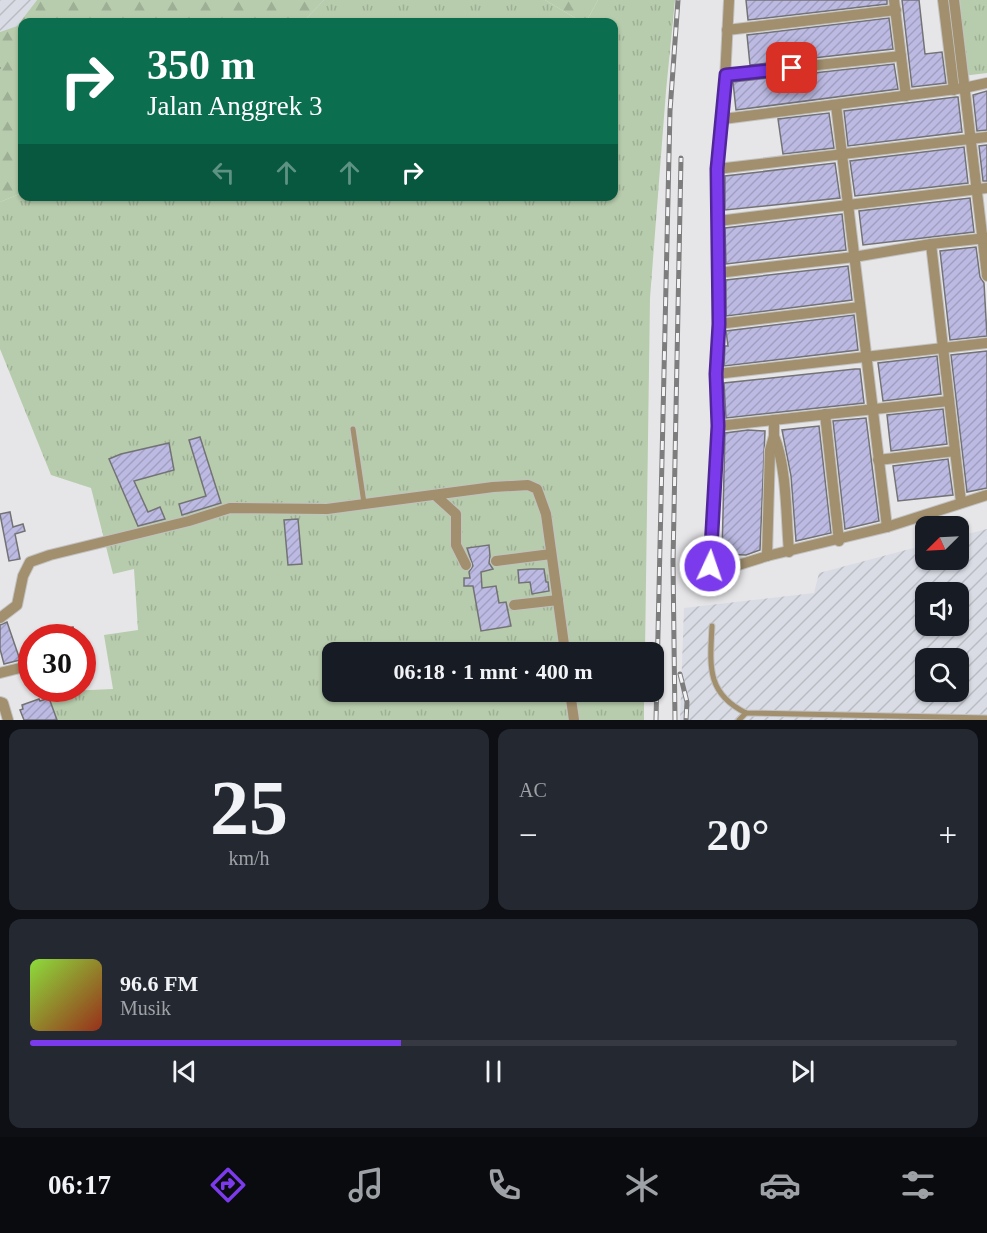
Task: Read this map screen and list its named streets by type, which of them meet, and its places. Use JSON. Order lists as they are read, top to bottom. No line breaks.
{"north":"bottom left","page":{"turn":["350 m","Jalan Anggrek 3"],"limit":"30","trip":"06:18 · 1 mnt · 400 m","tile":[["25","km/h"],"AC"],"heat":["−","20°","+"],"song":["96.6 FM","Musik"],"tabs":"06:17"}}
